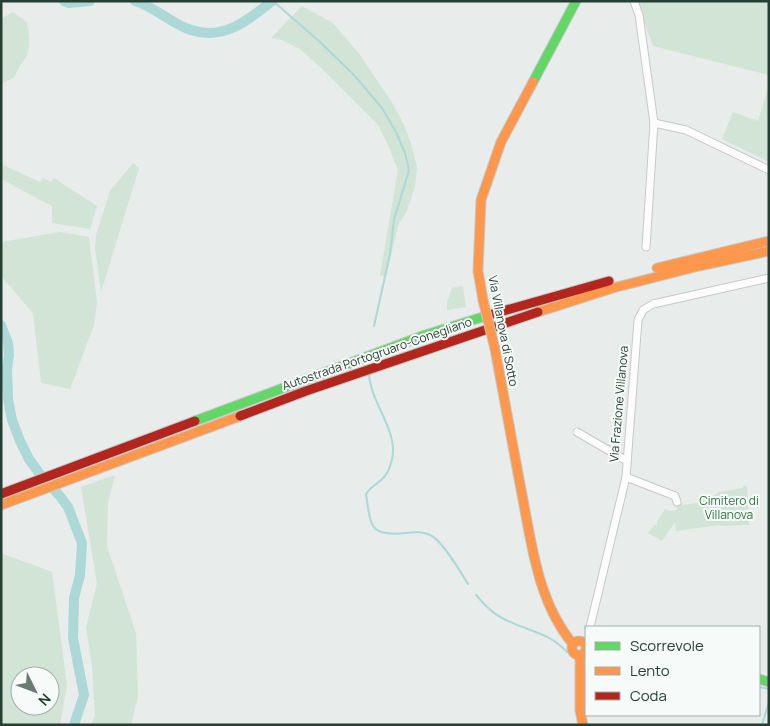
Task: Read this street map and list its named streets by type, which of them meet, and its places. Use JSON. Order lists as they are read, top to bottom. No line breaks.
{"streets":{"main road":["Via Villanova di Sotto","Autostrada Portogruaro-Conegliano"],"street":["Via Frazione Villanova"]},"parks":["Cimitero di Villanova"],"legend":["Scorrevole","Lento","Coda"],"north":"bottom right"}
